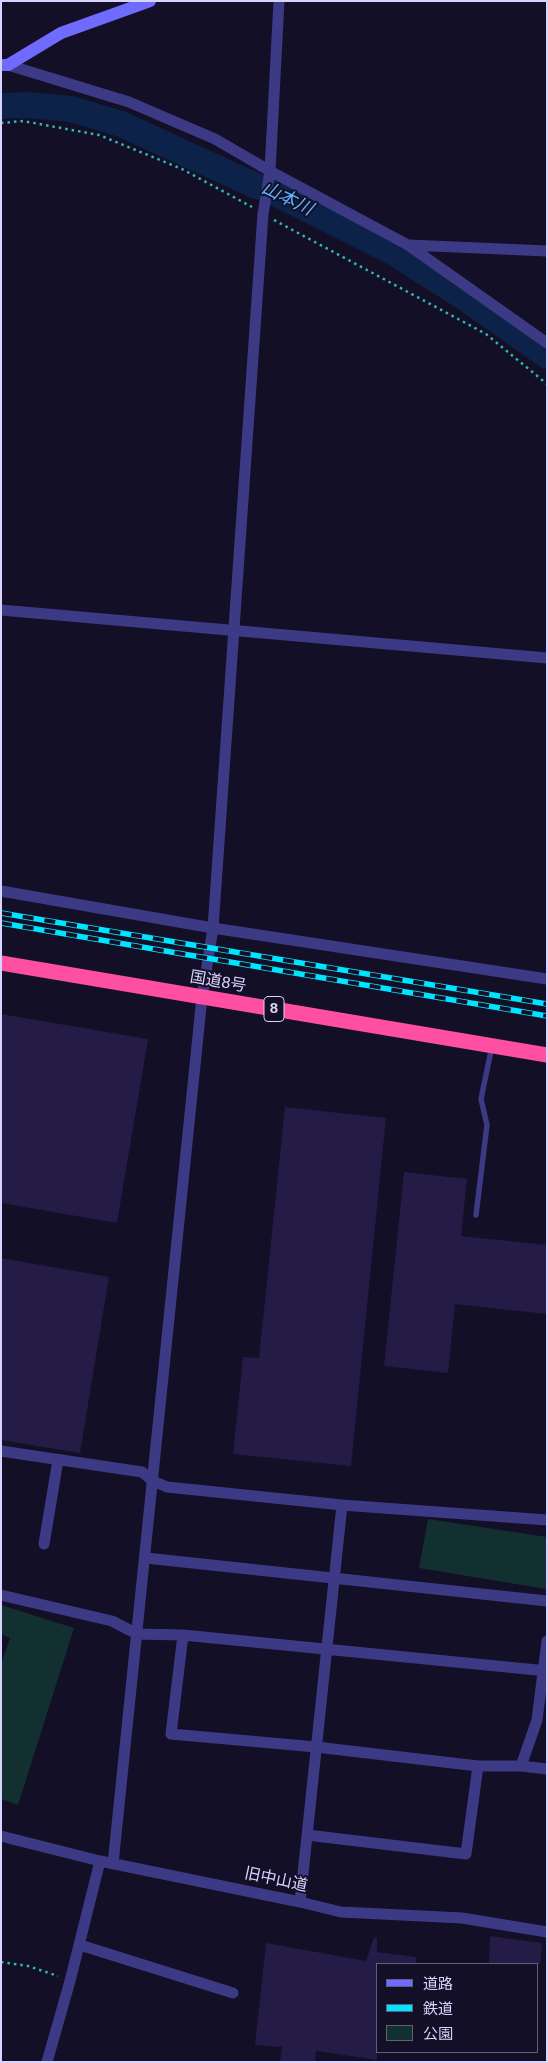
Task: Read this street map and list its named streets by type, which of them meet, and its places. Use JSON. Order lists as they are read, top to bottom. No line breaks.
{"streets":{"highway":["国道8号","8"],"street":["旧中山道"]},"water":["山本川"],"legend":["道路","鉄道","公園"]}
